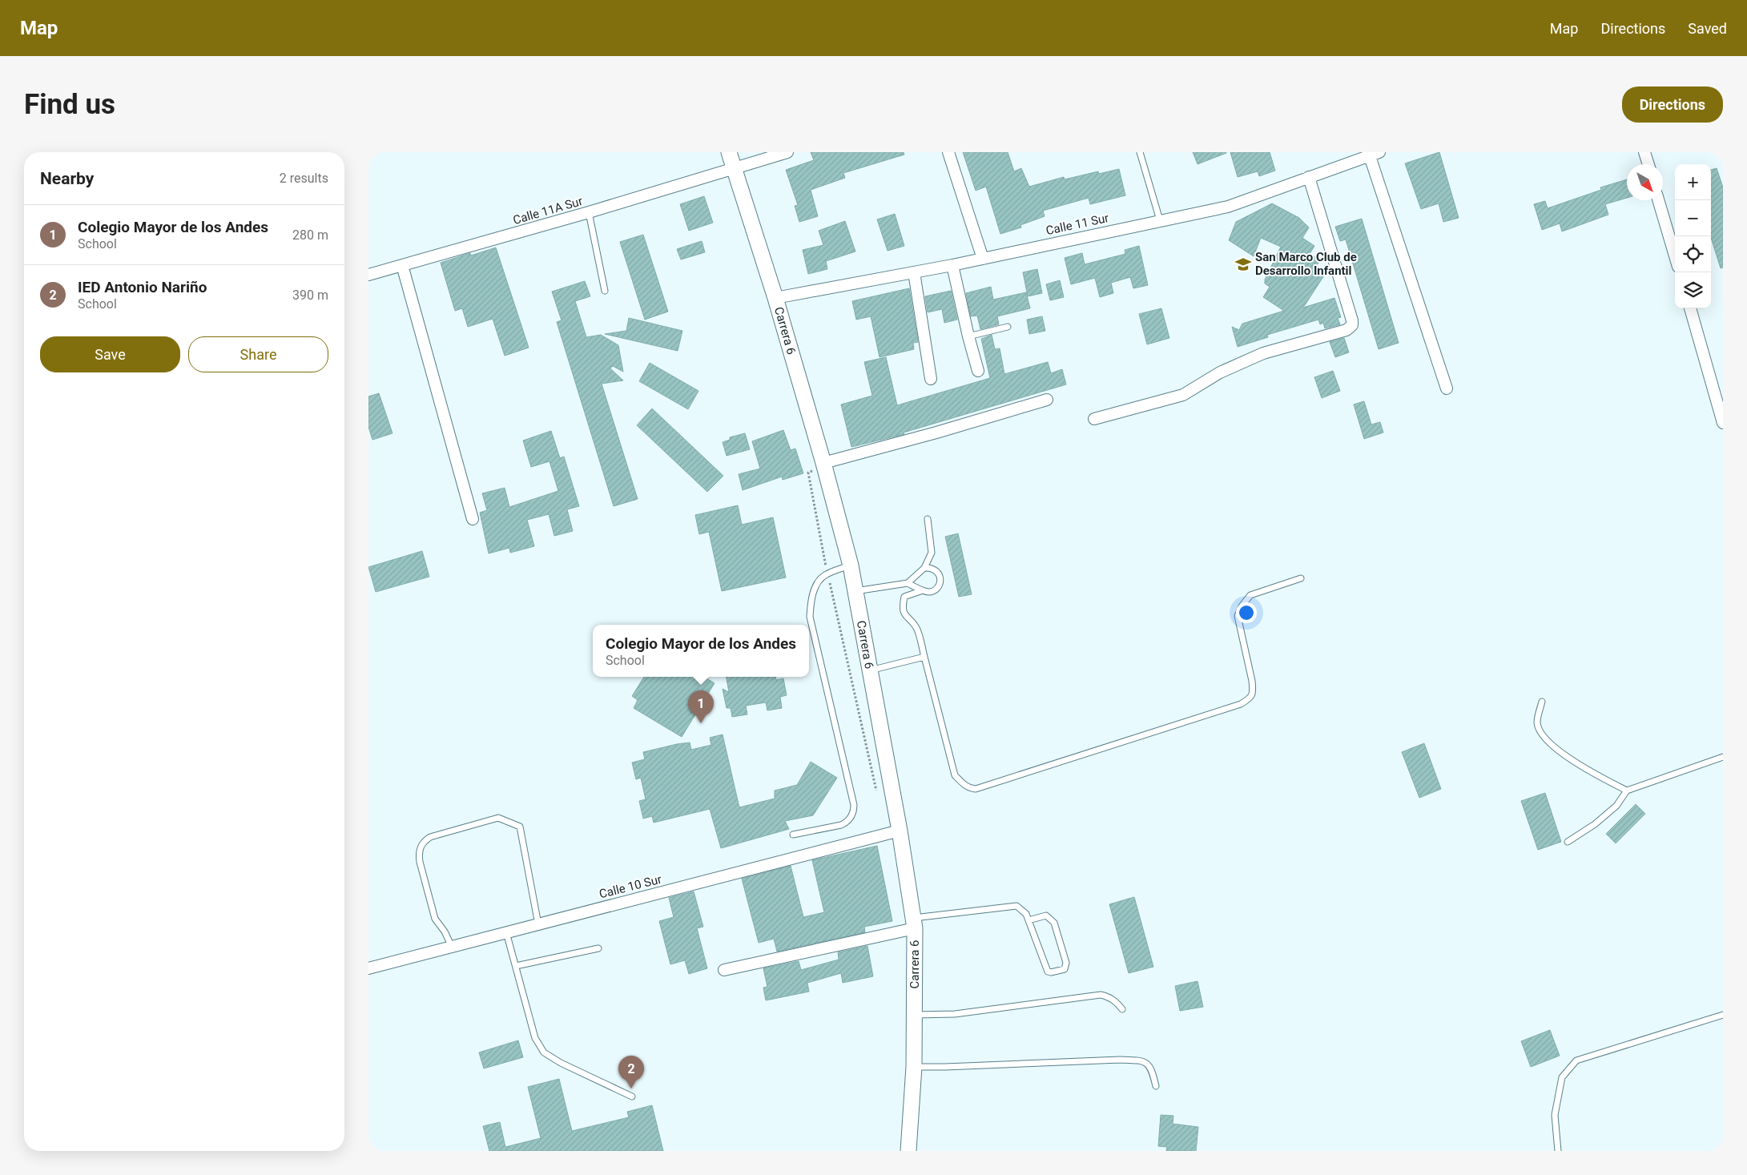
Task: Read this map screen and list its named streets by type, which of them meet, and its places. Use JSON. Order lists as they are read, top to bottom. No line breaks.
{"streets":{"main road":["Carrera 6"],"street":["Calle 11A Sur","Calle 11 Sur","Calle 10 Sur"]},"crossings":[["Calle 11A Sur","Carrera 6"],["Calle 11 Sur","Carrera 6"],["Carrera 6","Calle 10 Sur"]],"places":{"school or university":["San Marco Club de Desarrollo Infantil"]},"north":"bottom right","page":{"header":"Map","nav":["Map","Directions","Saved"],"buttons":["Directions",["Save","Share"]],"title":"Find us","heading":["Nearby","2 results"],"map_buttons":["+","−"],"list":[{"mark":"1","name":"Colegio Mayor de los Andes","note":"School","value":"280 m"},{"mark":"2","name":"IED Antonio Nariño","note":"School","value":"390 m"}],"popup":["Colegio Mayor de los Andes","School"],"pins":["1","2"]}}
